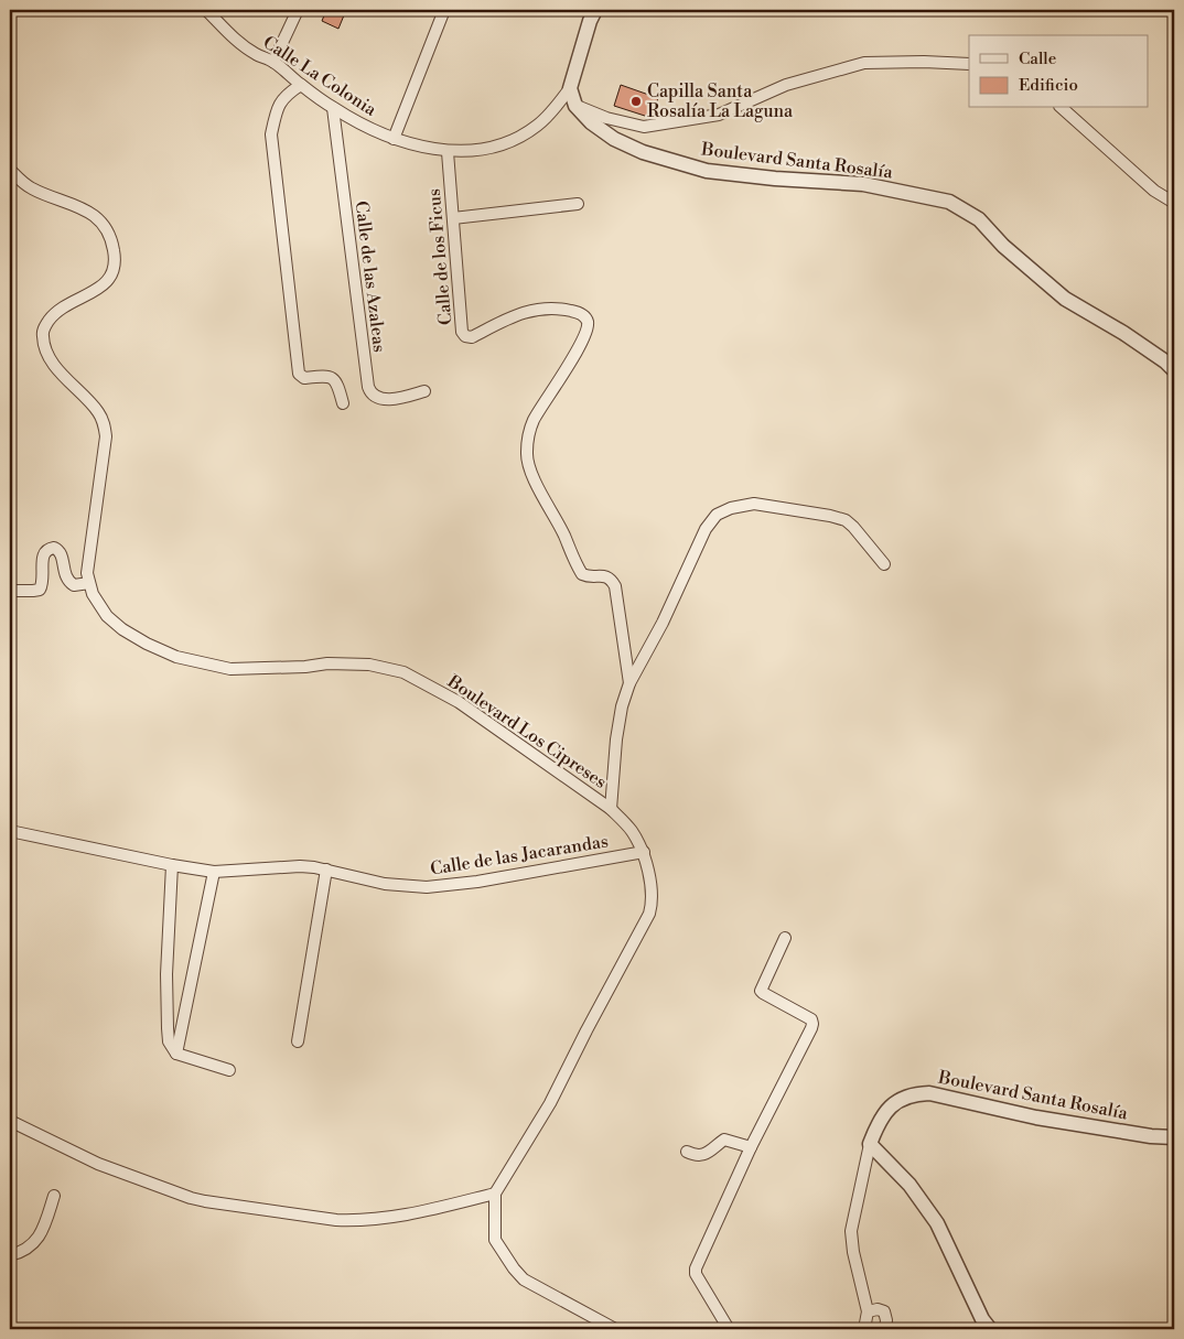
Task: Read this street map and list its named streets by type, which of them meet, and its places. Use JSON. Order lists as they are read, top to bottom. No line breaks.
{"streets":{"street":["Calle La Colonia","Boulevard Santa Rosalía","Calle de los Ficus","Calle de las Azaleas","Boulevard Los Cipreses","Calle de las Jacarandas"]},"crossings":[["Calle La Colonia","Boulevard Santa Rosalía"],["Calle La Colonia","Calle de los Ficus"],["Calle La Colonia","Calle de las Azaleas"],["Boulevard Los Cipreses","Calle de las Jacarandas"]],"places":["Capilla Santa Rosalía La Laguna"],"legend":["Calle","Edificio"]}
